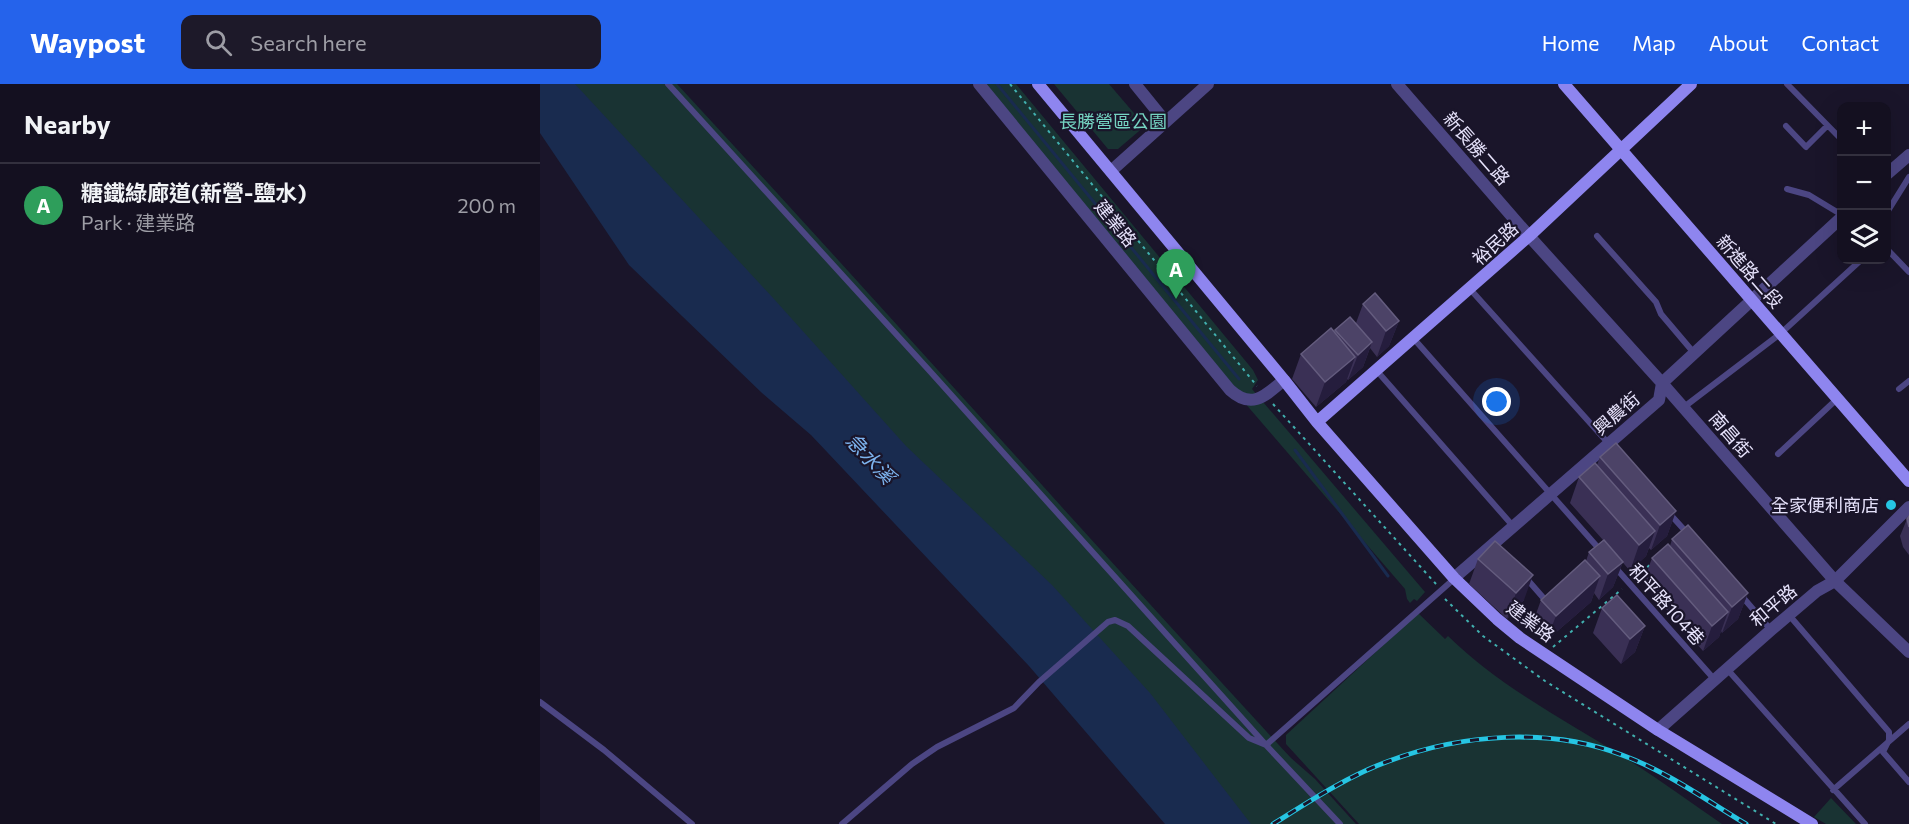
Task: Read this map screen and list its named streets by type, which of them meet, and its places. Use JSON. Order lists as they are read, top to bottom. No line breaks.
{"streets":{"street":["新長勝二路","建業路","裕民路","新進路二段","興農街","南昌街","和平路"],"lane":["和平路104巷"]},"crossings":[["新長勝二路","裕民路"],["新長勝二路","南昌街"],["建業路","裕民路"],["建業路","興農街"],["建業路","和平路"],["裕民路","新進路二段"],["裕民路","南昌街"],["裕民路","和平路104巷"],["新進路二段","興農街"],["興農街","南昌街"],["興農街","和平路104巷"],["南昌街","和平路"],["和平路104巷","和平路"]],"water":["急水溪"],"parks":["長勝營區公園"],"places":["全家便利商店"],"page":{"header":"Waypost","search":"Search here","nav":["Home","Map","About","Contact"],"heading":"Nearby","map_buttons":["+","−"],"list":[{"mark":"A","name":"糖鐵綠廊道(新營-鹽水)","note":"Park · 建業路","value":"200 m"}],"pins":"A"}}
